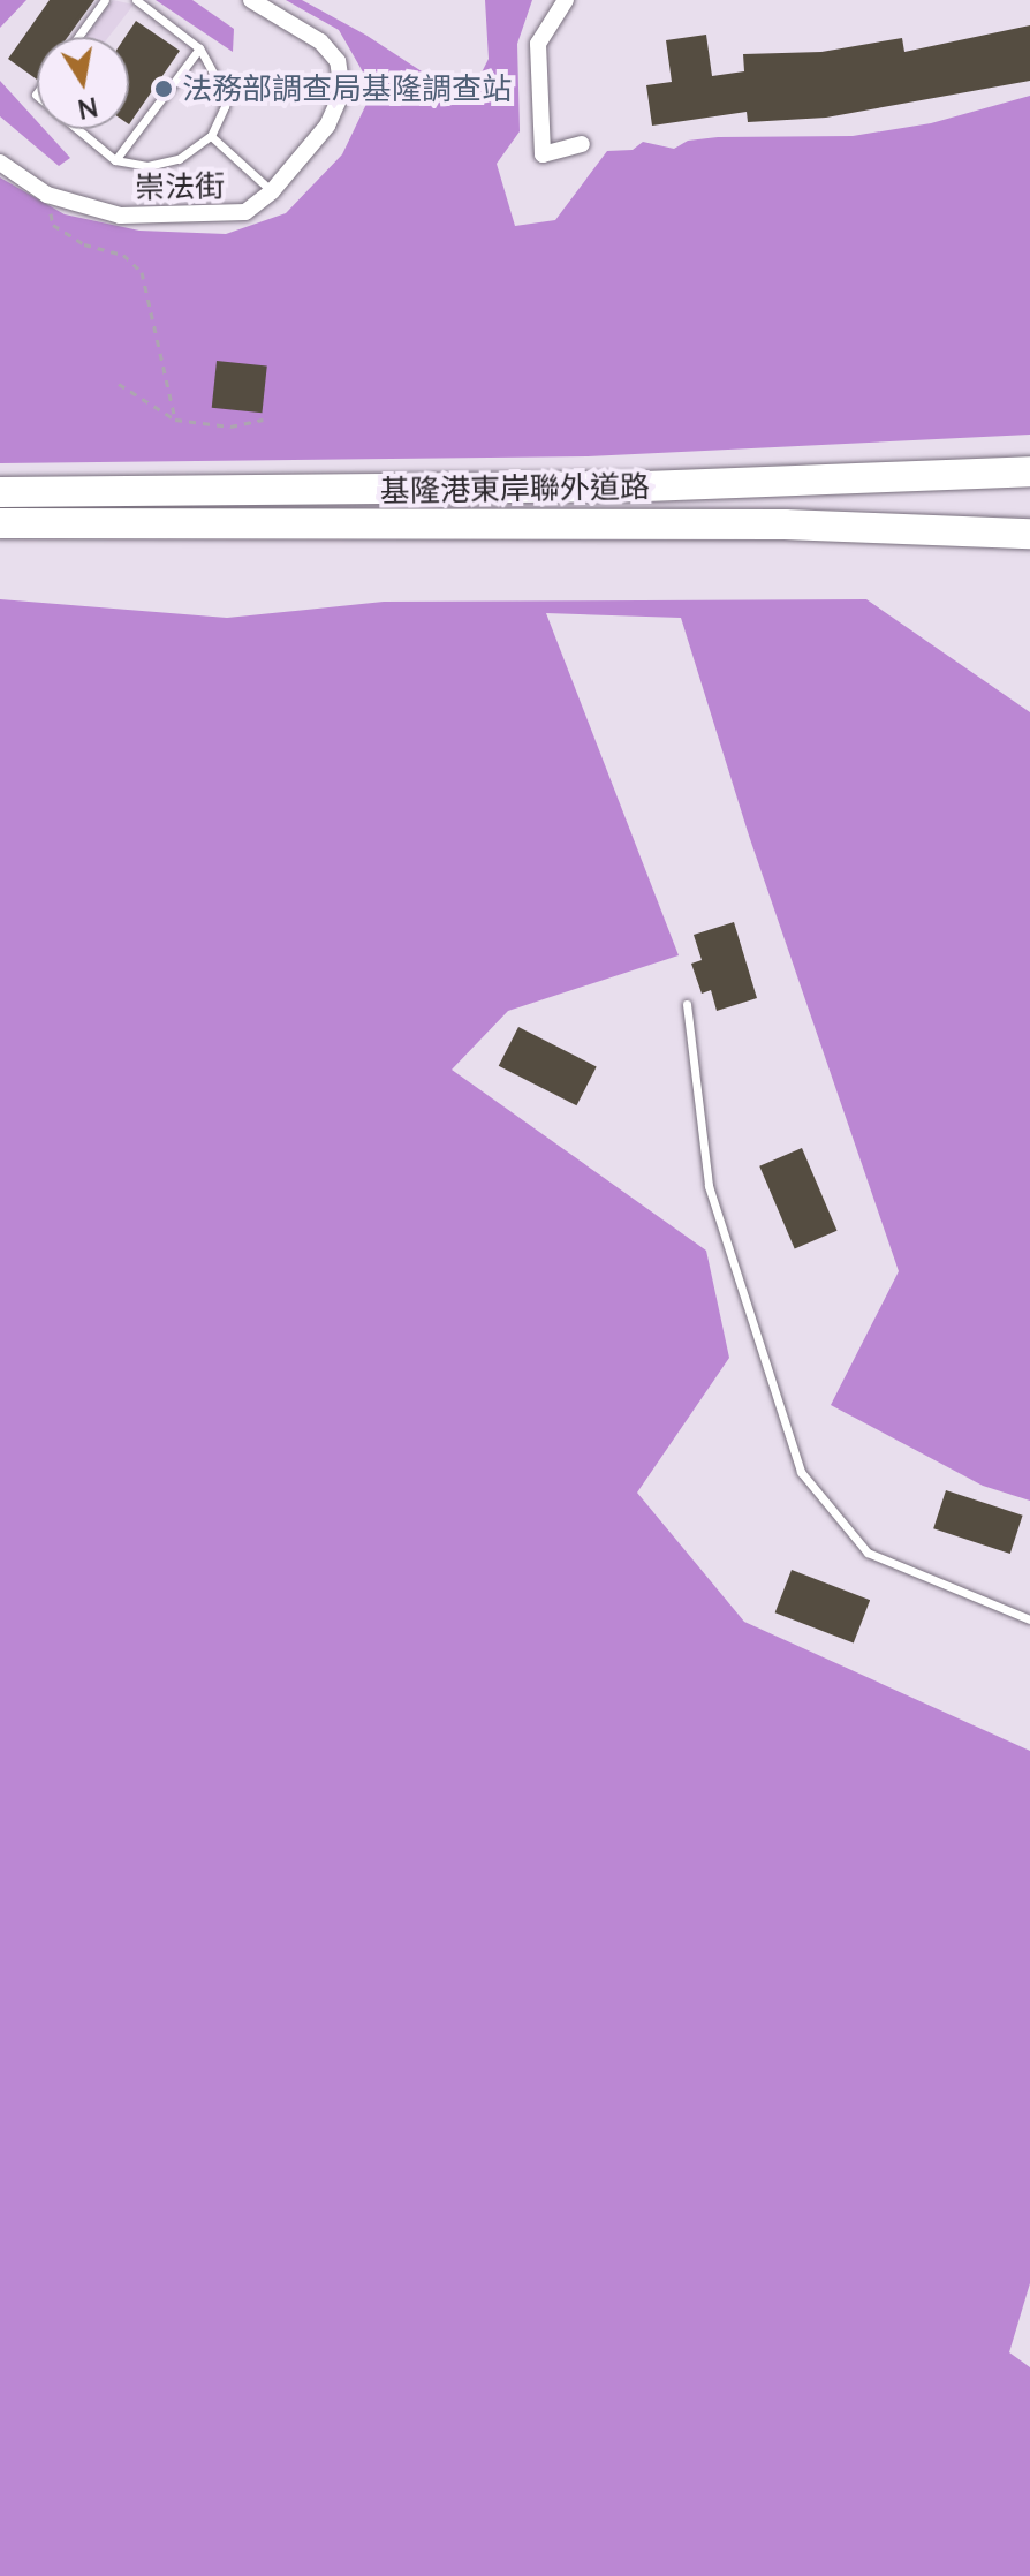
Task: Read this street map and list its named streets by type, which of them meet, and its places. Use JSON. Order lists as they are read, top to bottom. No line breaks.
{"streets":{"highway":["基隆港東岸聯外道路"],"street":["崇法街"]},"places":["法務部調查局基隆調查站"],"north":"bottom"}
